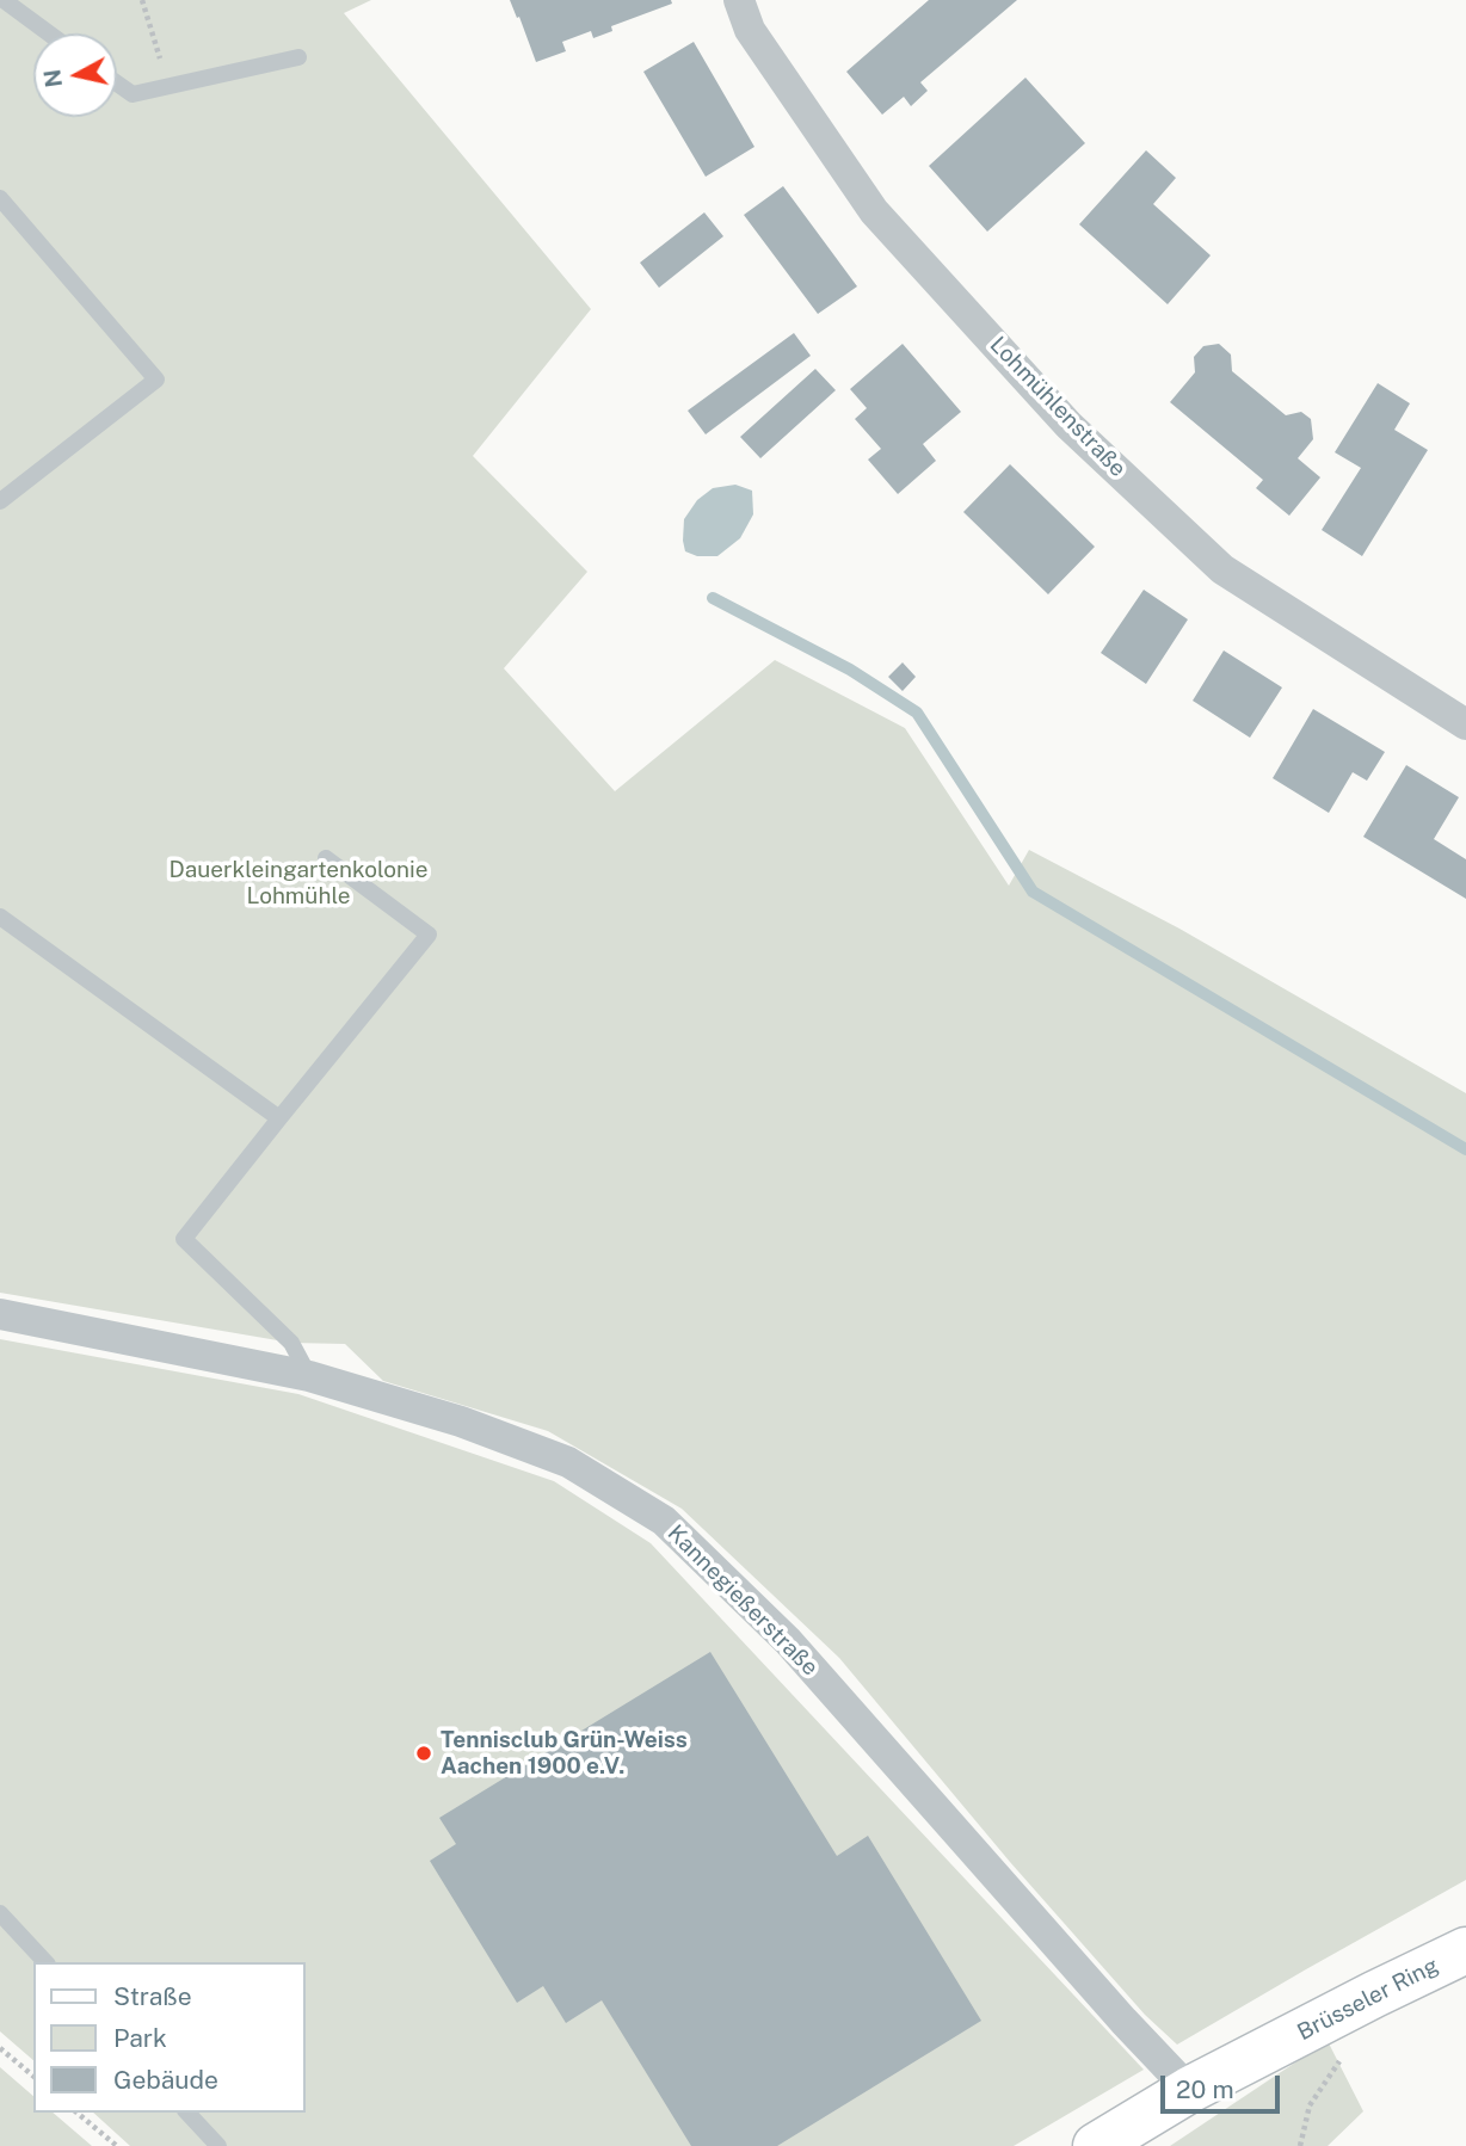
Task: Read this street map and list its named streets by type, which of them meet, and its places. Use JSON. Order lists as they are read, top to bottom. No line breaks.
{"streets":{"main road":["Brüsseler Ring"],"street":["Lohmühlenstraße","Kannegießerstraße"]},"crossings":[["Kannegießerstraße","Brüsseler Ring"]],"parks":["Dauerkleingartenkolonie Lohmühle"],"places":["Tennisclub Grün-Weiss Aachen 1900 e.V."],"legend":["Straße","Park","Gebäude"],"scale_bar":"20 m","north":"left"}
